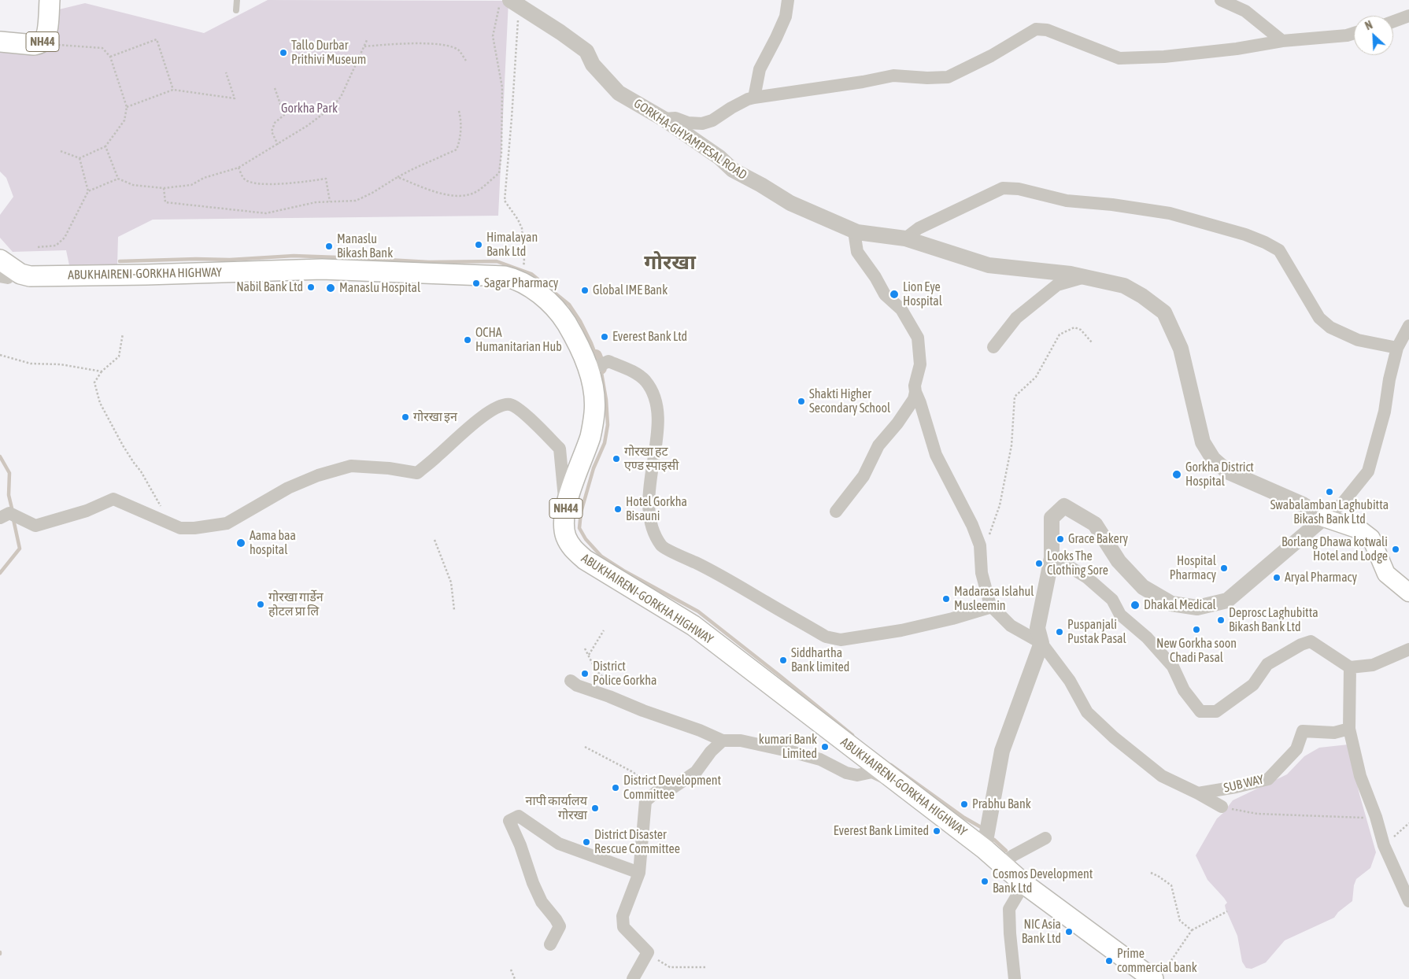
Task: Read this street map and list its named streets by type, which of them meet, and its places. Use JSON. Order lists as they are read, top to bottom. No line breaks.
{"streets":{"main road":["NH44","GORKHA-GHYAMPESAL ROAD","ABUKHAIRENI-GORKHA HIGHWAY"],"street":["SUB WAY"]},"districts":["गोरखा"],"parks":["Gorkha Park"],"places":["Tallo Durbar Prithivi Museum","Himalayan Bank Ltd","Manaslu Bikash Bank","Sagar Pharmacy","Nabil Bank Ltd","Manaslu Hospital","Global IME Bank","Lion Eye Hospital","Everest Bank Ltd","OCHA Humanitarian Hub","Shakti Higher Secondary School","गोरखा इन","गोरखा हट एण्ड स्पाइसी","Gorkha District Hospital","Swabalamban Laghubitta Bikash Bank Ltd","Hotel Gorkha Bisauni","Grace Bakery","Aama baa hospital","Borlang Dhawa kotwali Hotel and Lodge","Looks The Clothing Sore","Hospital Pharmacy","Aryal Pharmacy","Madarasa Islahul Musleemin","गोरखा गार्डेन होटल प्रा लि","Dhakal Medical","Deprosc Laghubitta Bikash Bank Ltd","New Gorkha soon Chadi Pasal","Puspanjali Pustak Pasal","Siddhartha Bank limited","District Police Gorkha","kumari Bank Limited","District Development Committee","Prabhu Bank","नापी कार्यालय गोरखा","Everest Bank Limited","District Disaster Rescue Committee","Cosmos Development Bank Ltd","NIC Asia Bank Ltd","Prime commercial bank"],"north":"top left"}
